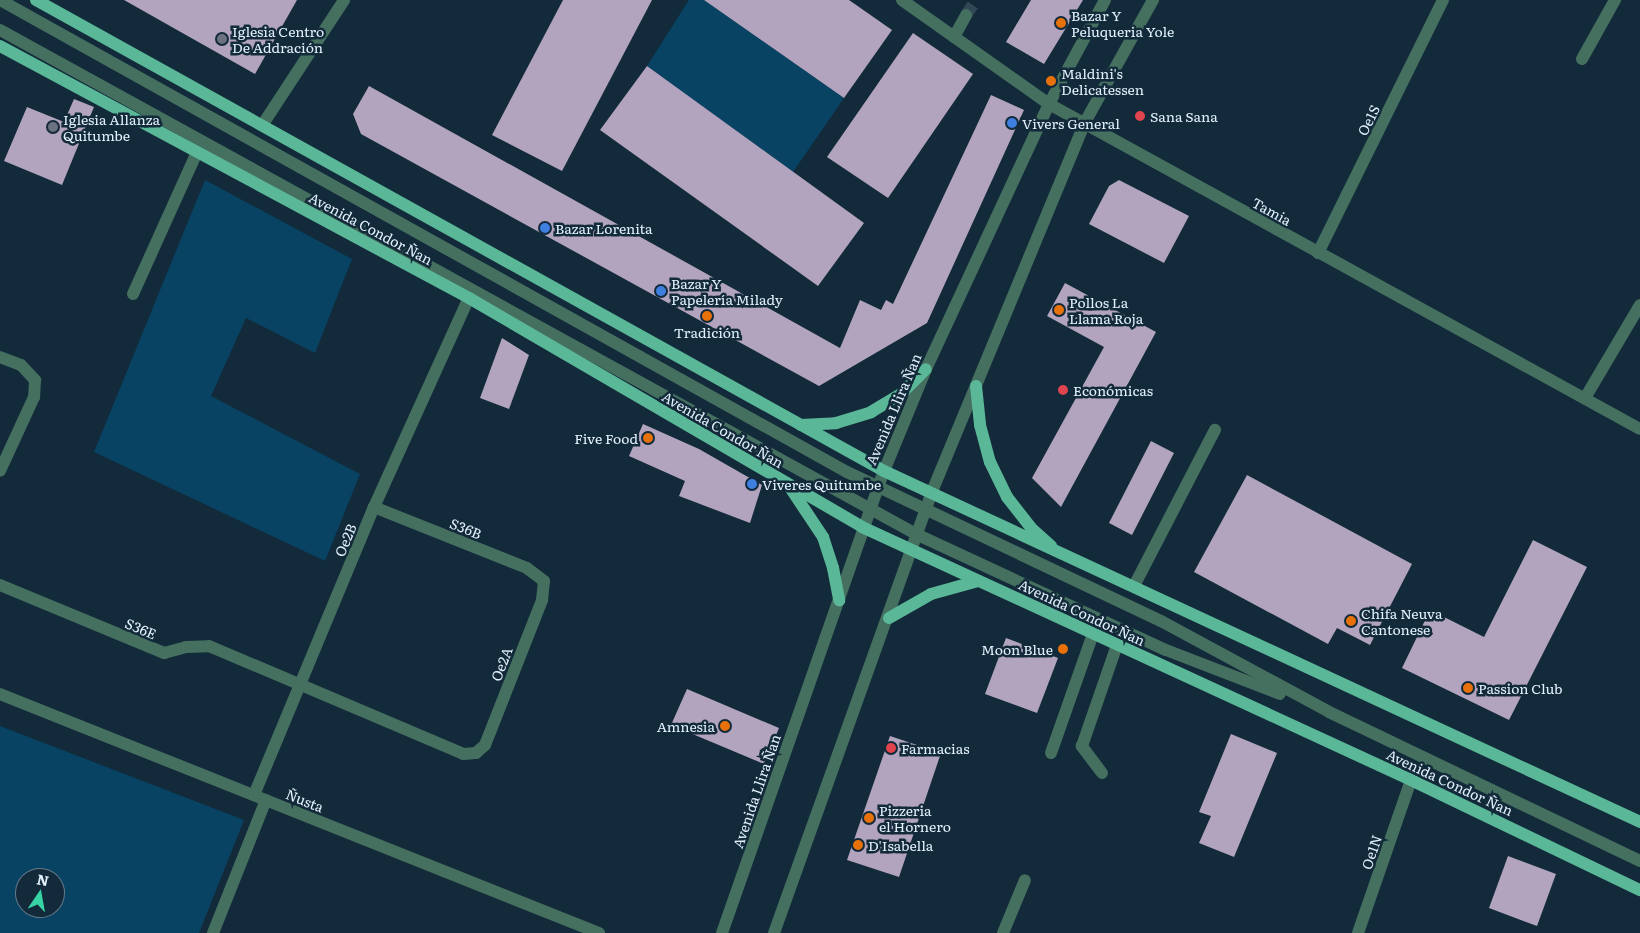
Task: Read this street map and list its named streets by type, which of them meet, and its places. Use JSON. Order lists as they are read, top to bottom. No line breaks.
{"streets":{"main road":["Avenida Condor Ñan"],"street":["Oe1S","Tamia","Avenida Llira Ñan","S36B","Oe2B","S36E","Oe2A","Ñusta","Oe1N"]},"crossings":[["Oe1S","Tamia"],["Tamia","Avenida Llira Ñan"],["Avenida Condor Ñan","Avenida Llira Ñan"],["Avenida Condor Ñan","Oe2B"],["Avenida Condor Ñan","Oe1N"],["S36B","Oe2B"],["S36B","Oe2A"],["Oe2B","S36E"],["Oe2B","Ñusta"],["S36E","Oe2A"]],"places":["Bazar Y Peluqueria Yole","Iglesia Centro De Addración","Maldini's Delicatessen","Sana Sana","Vivers General","Iglesia Allanza Quitumbe","Bazar Lorenita","Bazar Y Papelería Milady","Pollos La Llama Roja","Tradición","Económicas","Five Food","Viveres Quitumbe","Chifa Neuva Cantonese","Moon Blue","Passion Club","Amnesia","Farmacias","Pizzeria el Hornero","D'Isabella"],"north":"top"}
